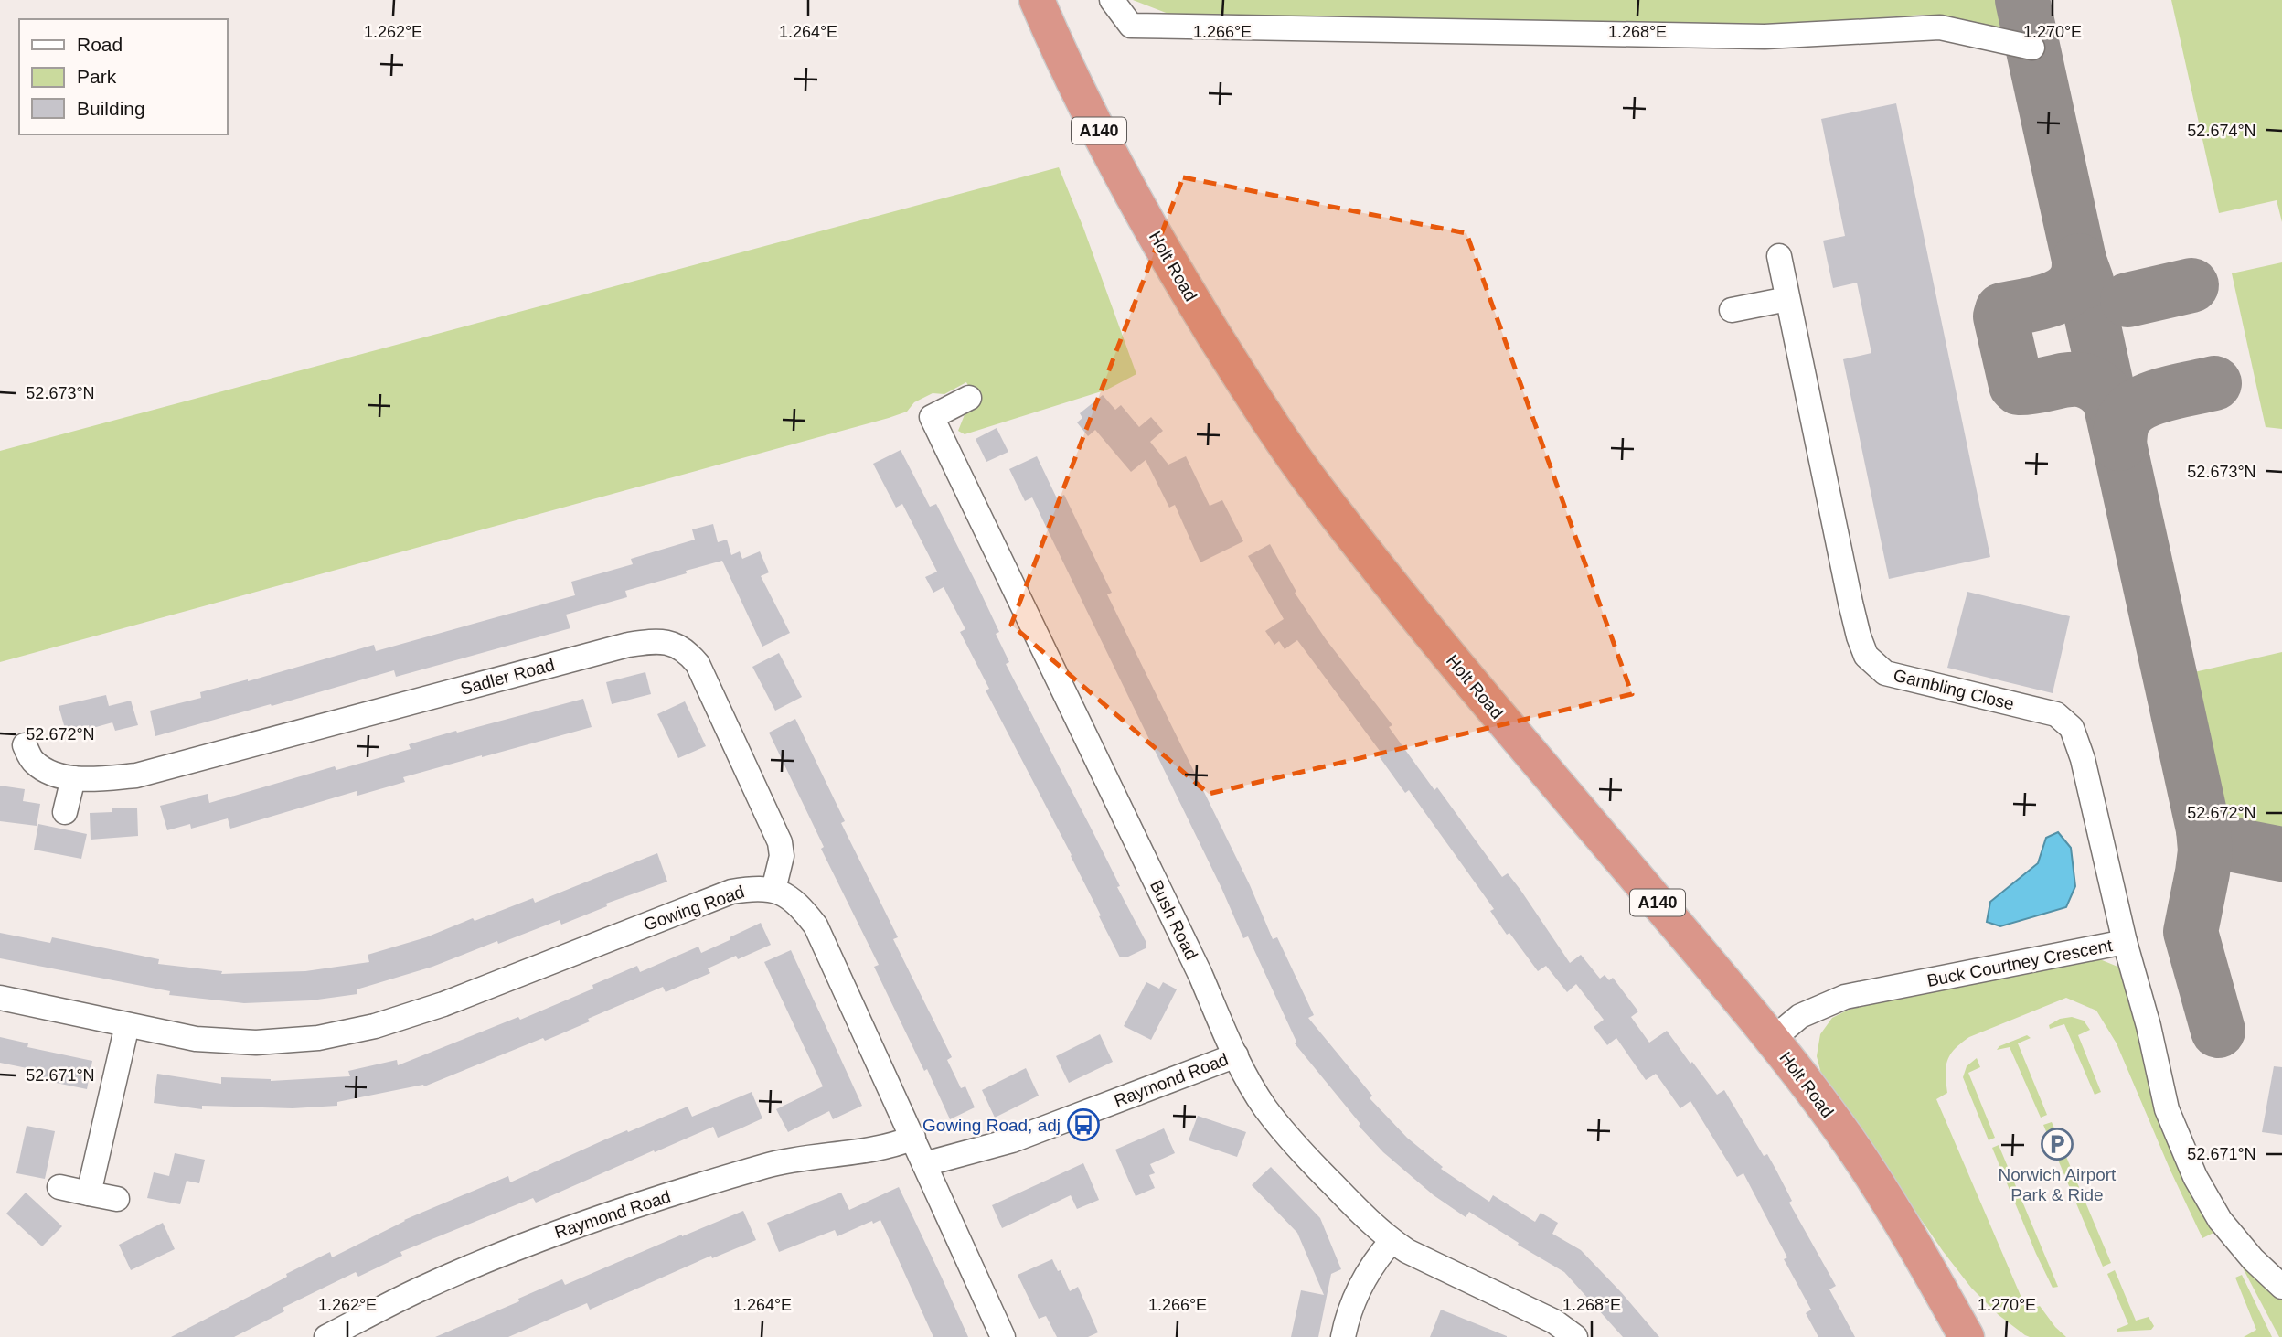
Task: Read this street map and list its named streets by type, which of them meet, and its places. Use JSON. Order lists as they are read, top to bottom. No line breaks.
{"streets":{"highway":["A140","Holt Road"],"street":["Sadler Road","Gambling Close","Gowing Road","Bush Road","Buck Courtney Crescent","Raymond Road"]},"crossings":[["Holt Road","Buck Courtney Crescent"],["Sadler Road","Gowing Road"],["Gambling Close","Buck Courtney Crescent"],["Bush Road","Raymond Road"]],"places":{"bus stop":["Gowing Road, adj"],"parking":["Norwich Airport Park & Ride"]},"legend":["Road","Park","Building"],"coordinates":["1.262°E","1.264°E","1.266°E","1.268°E","1.270°E","52.674°N","52.673°N","52.672°N","52.671°N"]}
